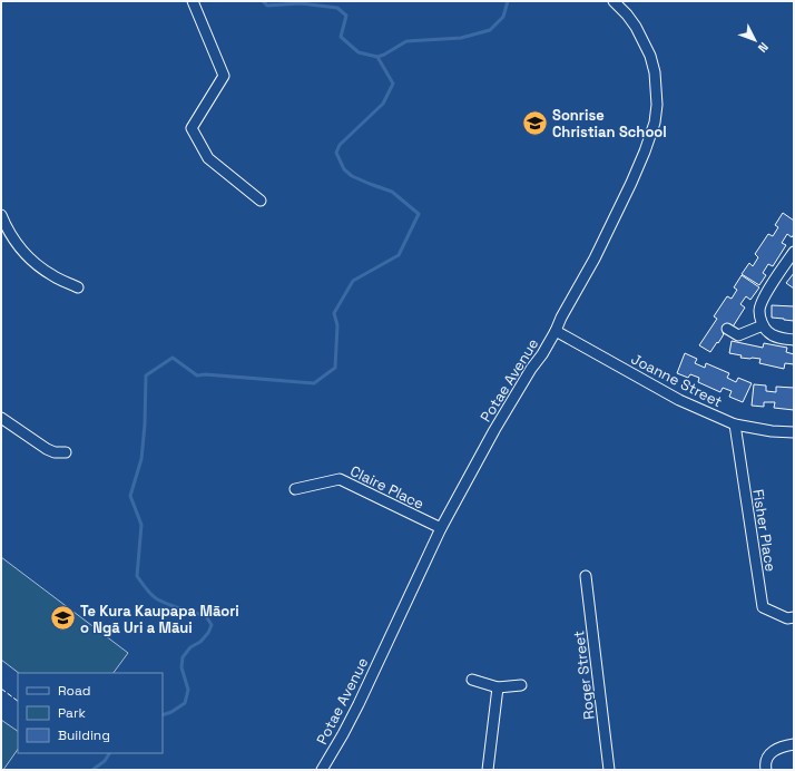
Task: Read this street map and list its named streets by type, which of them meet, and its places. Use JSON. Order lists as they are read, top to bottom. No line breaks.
{"streets":{"street":["Potae Avenue","Joanne Street","Claire Place","Fisher Place","Roger Street"]},"crossings":[["Potae Avenue","Joanne Street"],["Potae Avenue","Claire Place"],["Joanne Street","Fisher Place"]],"places":{"school or university":["Sonrise Christian School","Te Kura Kaupapa Māori o Ngā Uri a Māui"]},"legend":["Road","Park","Building"],"north":"bottom right"}
